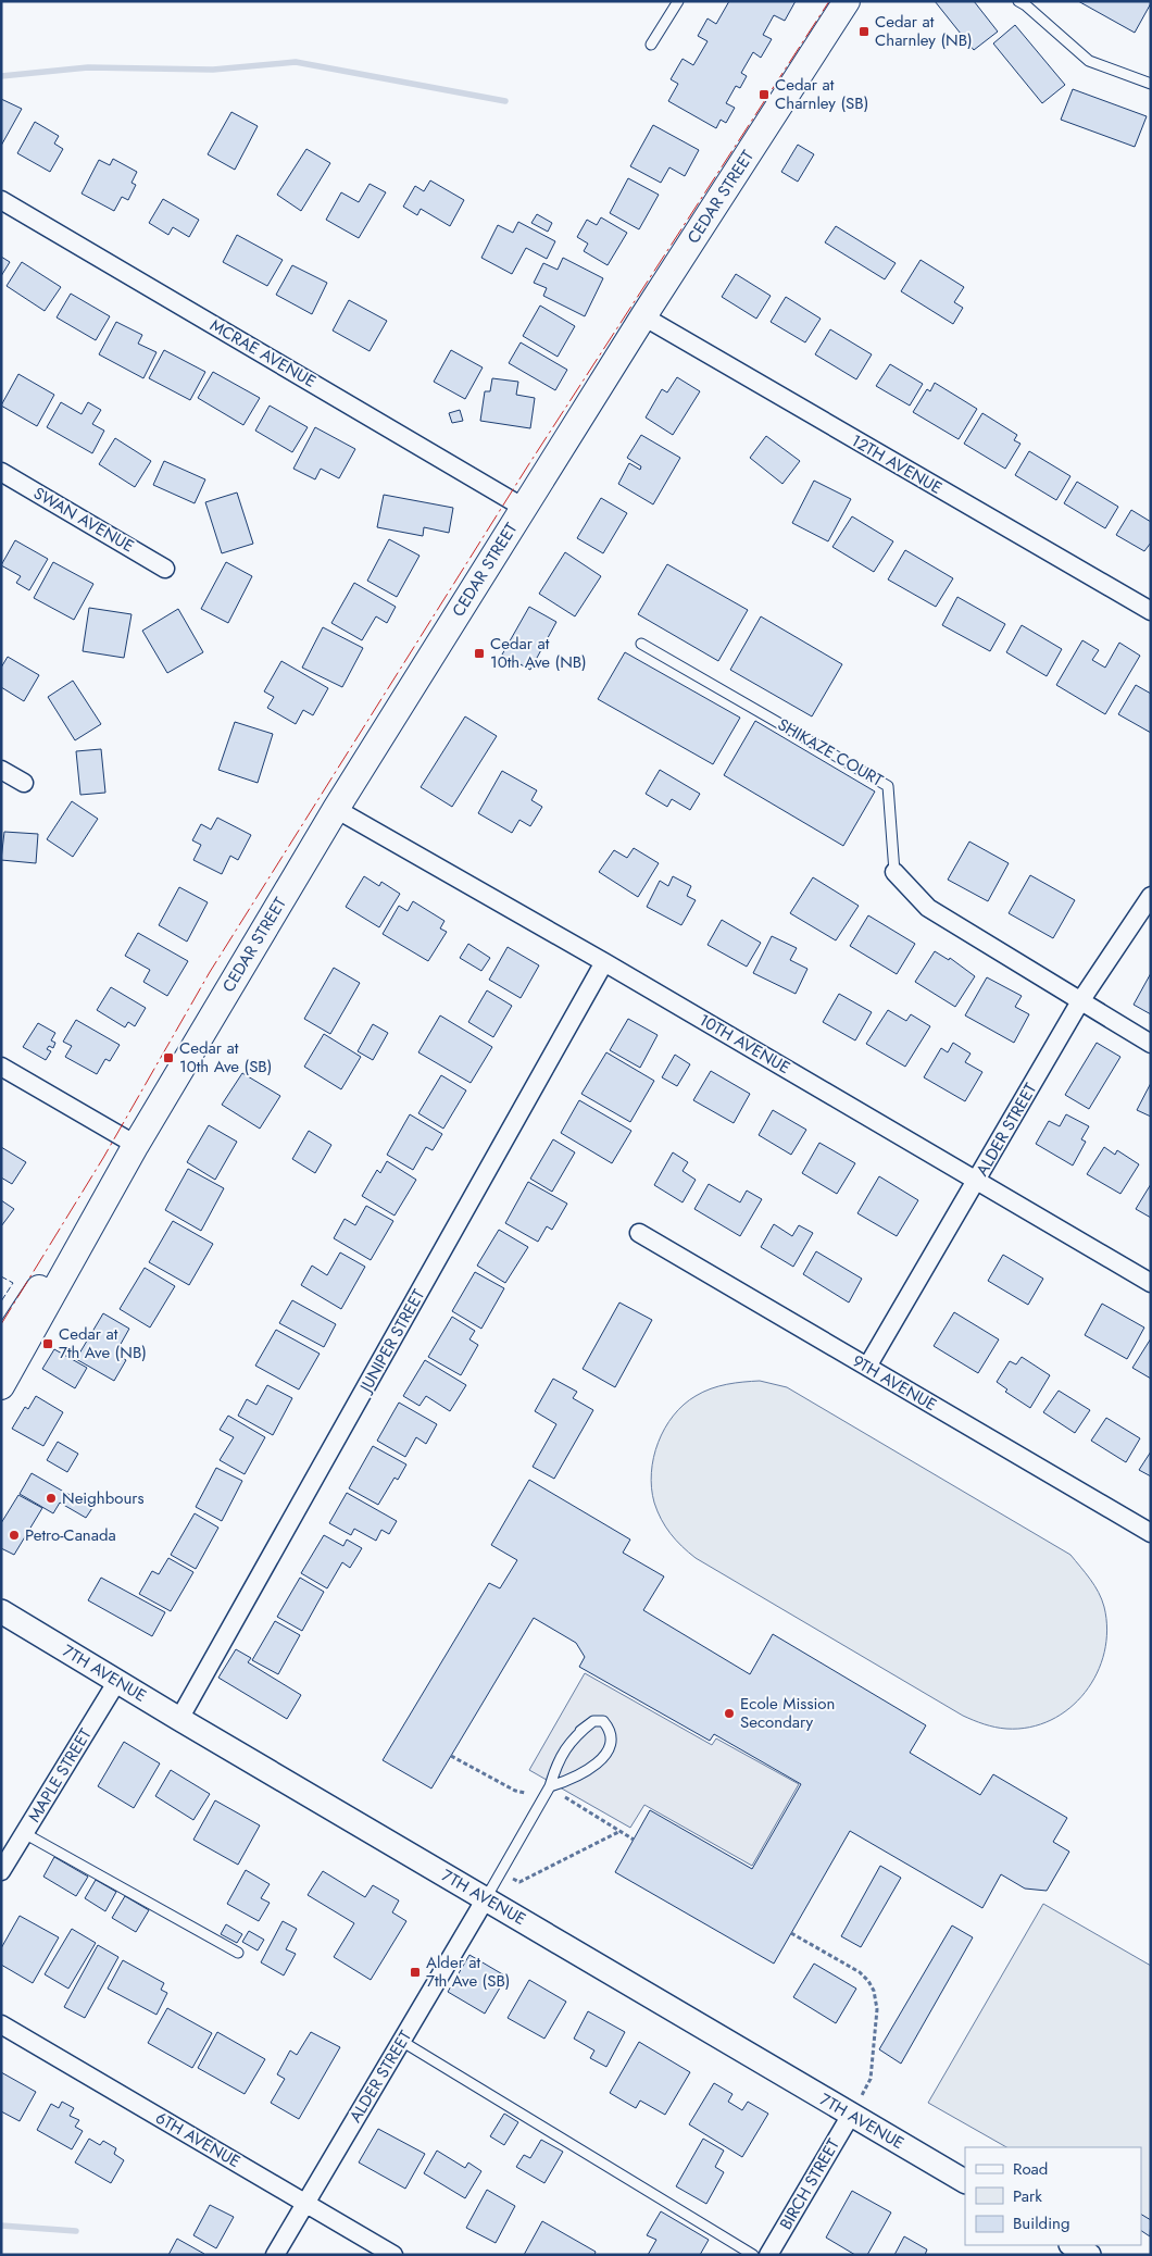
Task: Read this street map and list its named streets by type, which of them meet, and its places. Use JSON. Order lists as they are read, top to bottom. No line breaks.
{"streets":{"main road":["CEDAR STREET"],"street":["MCRAE AVENUE","12TH AVENUE","SWAN AVENUE","SHIKAZE COURT","10TH AVENUE","ALDER STREET","JUNIPER STREET","9TH AVENUE","7TH AVENUE","MAPLE STREET","6TH AVENUE","BIRCH STREET"]},"crossings":[["CEDAR STREET","MCRAE AVENUE"],["CEDAR STREET","12TH AVENUE"],["CEDAR STREET","10TH AVENUE"],["SHIKAZE COURT","ALDER STREET"],["10TH AVENUE","ALDER STREET"],["10TH AVENUE","JUNIPER STREET"],["ALDER STREET","9TH AVENUE"],["ALDER STREET","7TH AVENUE"],["ALDER STREET","6TH AVENUE"],["JUNIPER STREET","7TH AVENUE"],["7TH AVENUE","MAPLE STREET"],["7TH AVENUE","BIRCH STREET"]],"places":{"transit":["Cedar at Charnley (NB)","Cedar at Charnley (SB)","Cedar at 10th Ave (NB)","Cedar at 10th Ave (SB)","Cedar at 7th Ave (NB)","Alder at 7th Ave (SB)"],"other":["Neighbours","Petro-Canada","Ecole Mission Secondary"]},"legend":["Road","Park","Building"]}
